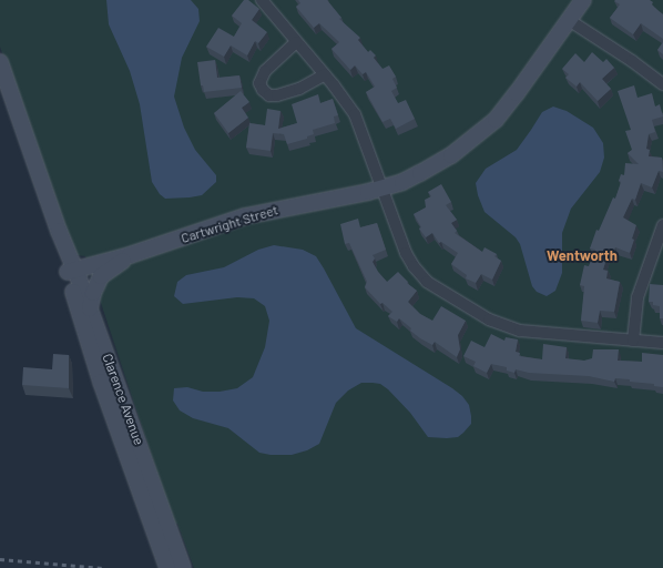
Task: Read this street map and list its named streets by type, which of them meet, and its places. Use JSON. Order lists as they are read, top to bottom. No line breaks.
{"streets":{"street":["Cartwright Street","Clarence Avenue"]},"crossings":[["Cartwright Street","Clarence Avenue"]],"districts":["Wentworth"]}
